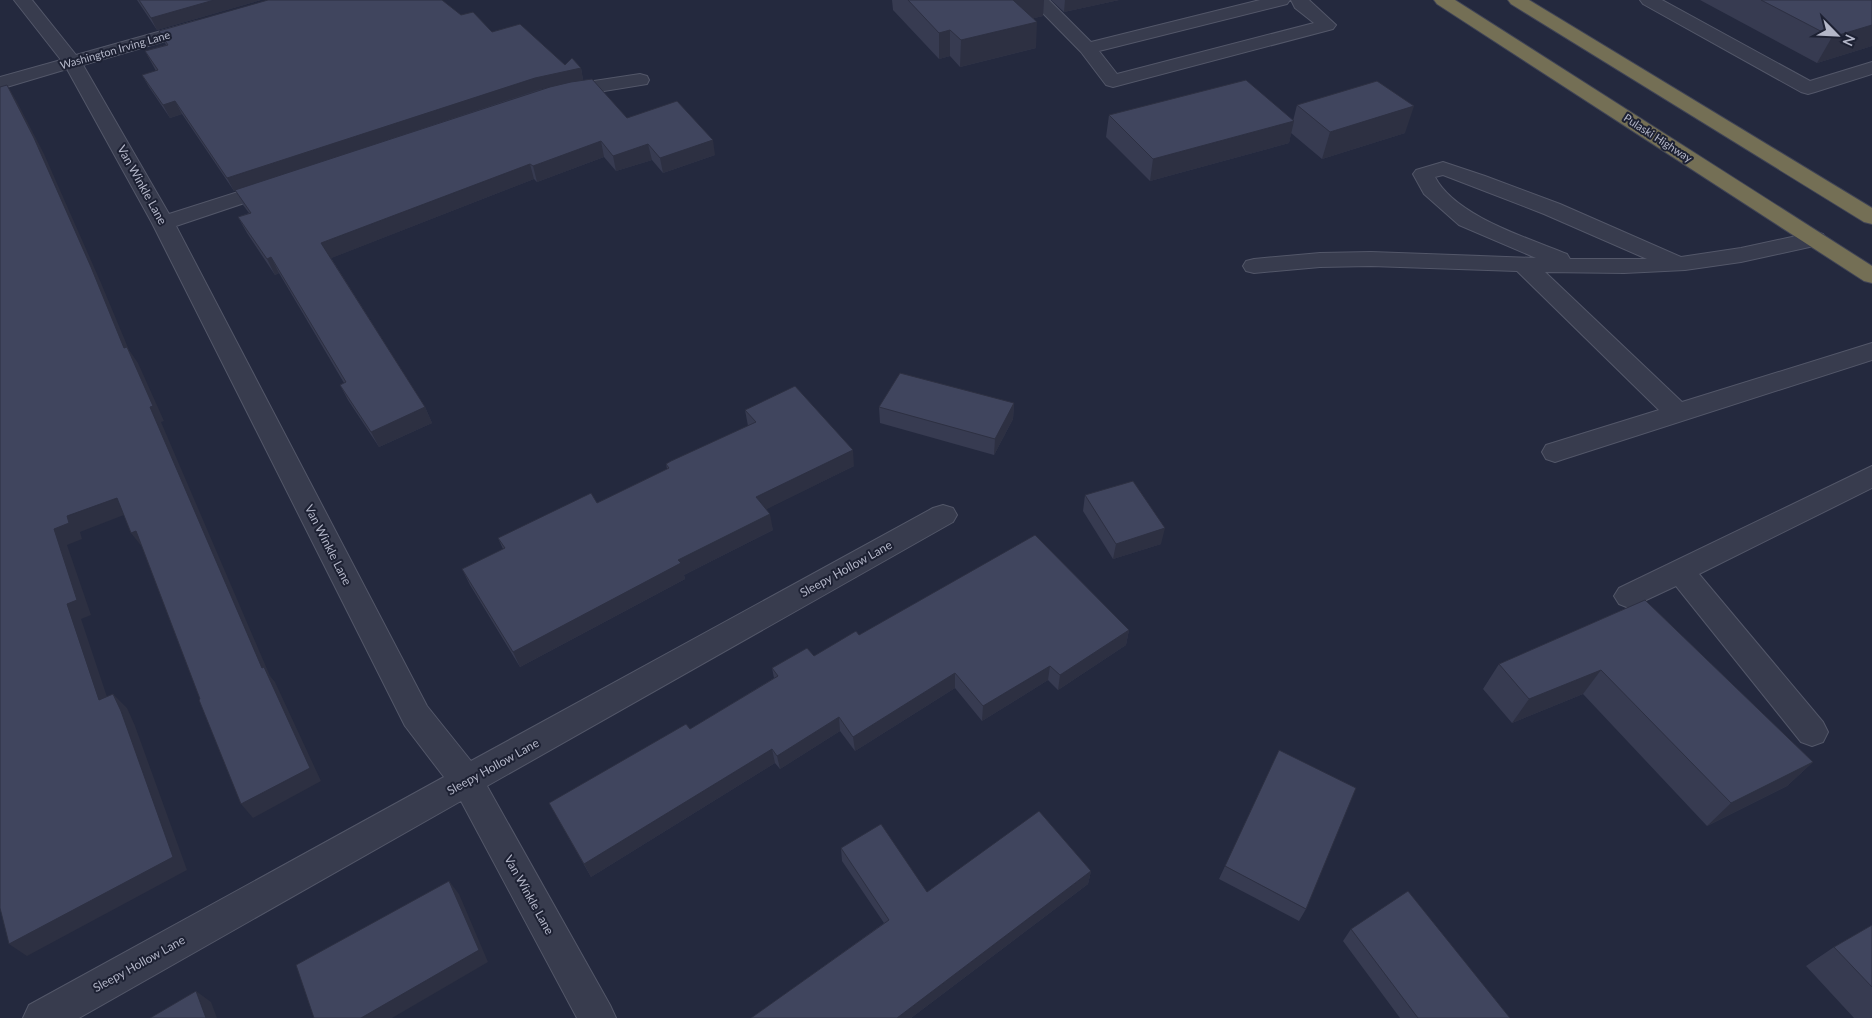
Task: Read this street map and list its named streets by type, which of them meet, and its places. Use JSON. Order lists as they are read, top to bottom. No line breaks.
{"streets":{"highway":["Pulaski Highway"],"street":["Washington Irving Lane","Van Winkle Lane","Sleepy Hollow Lane"]},"crossings":[["Washington Irving Lane","Van Winkle Lane"],["Van Winkle Lane","Sleepy Hollow Lane"]],"north":"bottom right"}
